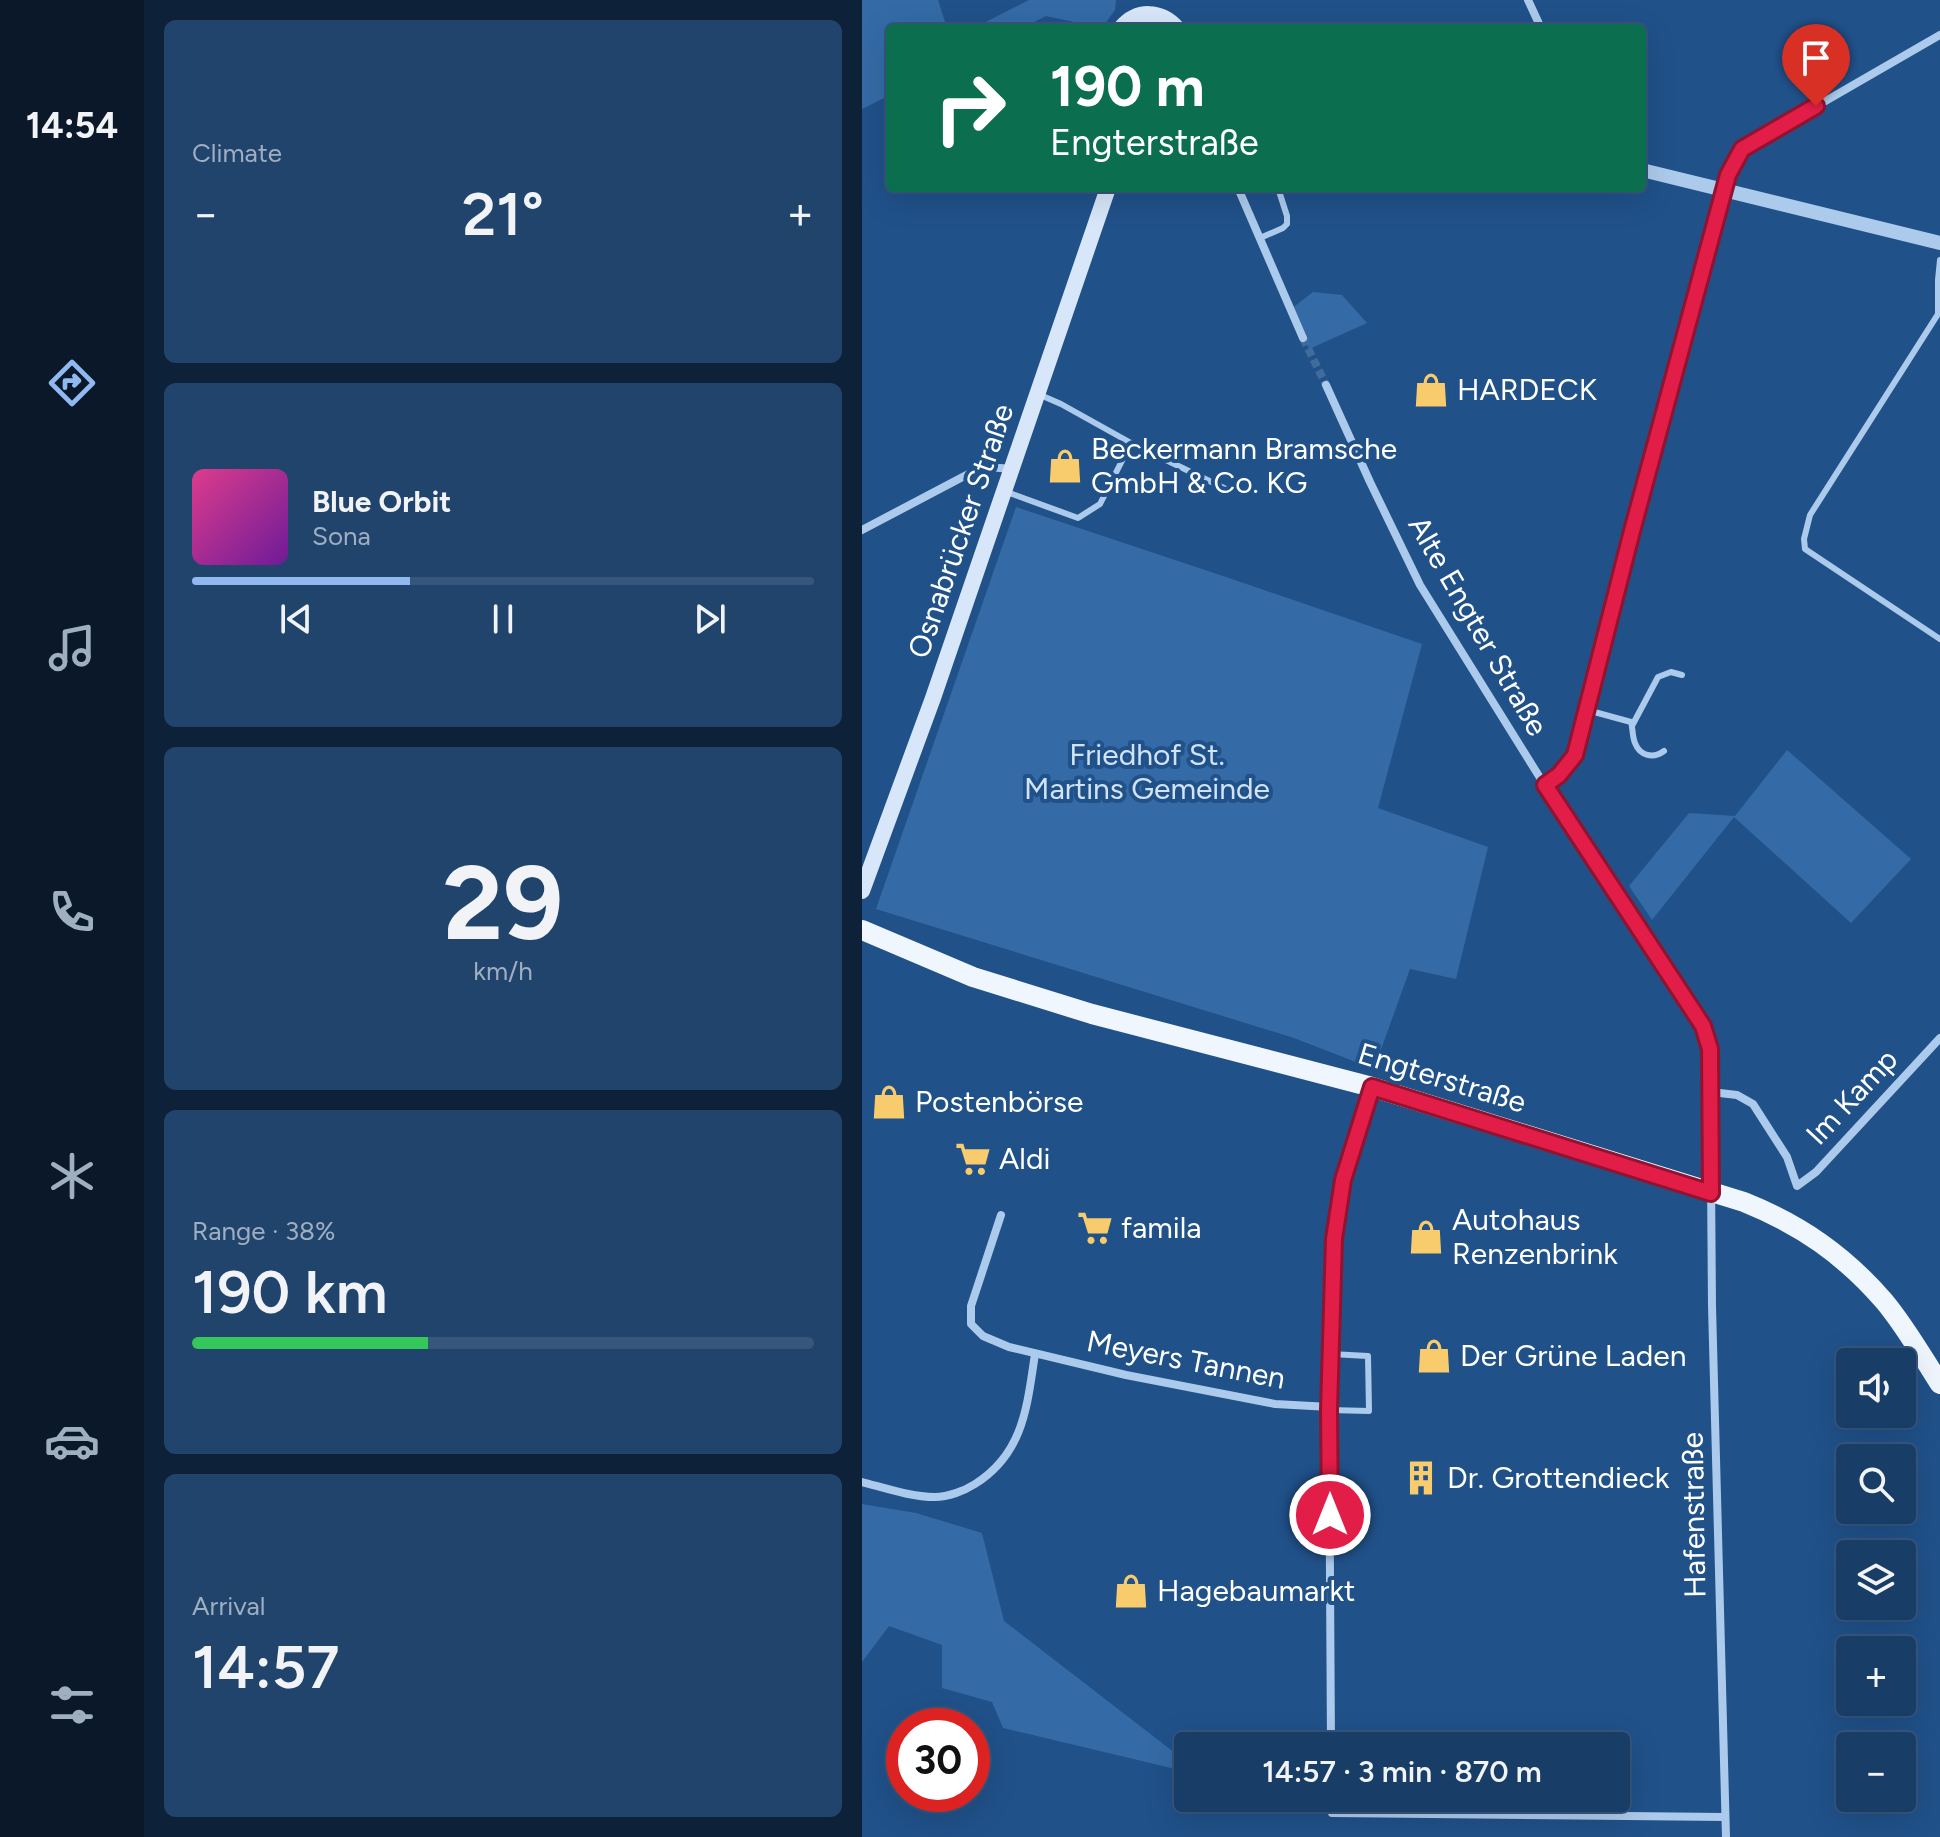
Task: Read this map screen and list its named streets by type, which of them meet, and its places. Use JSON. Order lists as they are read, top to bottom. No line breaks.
{"streets":{"main road":["Osnabrücker Straße","Engterstraße"],"street":["Alte Engter Straße","Im Kamp","Meyers Tannen","Hafenstraße"]},"crossings":[["Alte Engter Straße","Engterstraße"],["Alte Engter Straße","Im Kamp"],["Alte Engter Straße","Hafenstraße"],["Engterstraße","Meyers Tannen"],["Engterstraße","Hafenstraße"]],"parks":["Friedhof St. Martins Gemeinde"],"places":{"shop":["HARDECK","Beckermann Bramsche GmbH & Co. KG","Postenbörse","Autohaus Renzenbrink","Der Grüne Laden","Hagebaumarkt"],"supermarket":["Aldi","famila"],"building":["Dr. Grottendieck"]},"page":{"tabs":"14:54","tile":["Climate",["29","km/h"],["Range · 38%","190 km"],["Arrival","14:57"]],"turn":["190 m","Engterstraße"],"heat":["−","21°","+"],"song":["Blue Orbit","Sona"],"map_buttons":["+","−"],"limit":"30","trip":"14:57 · 3 min · 870 m"}}
